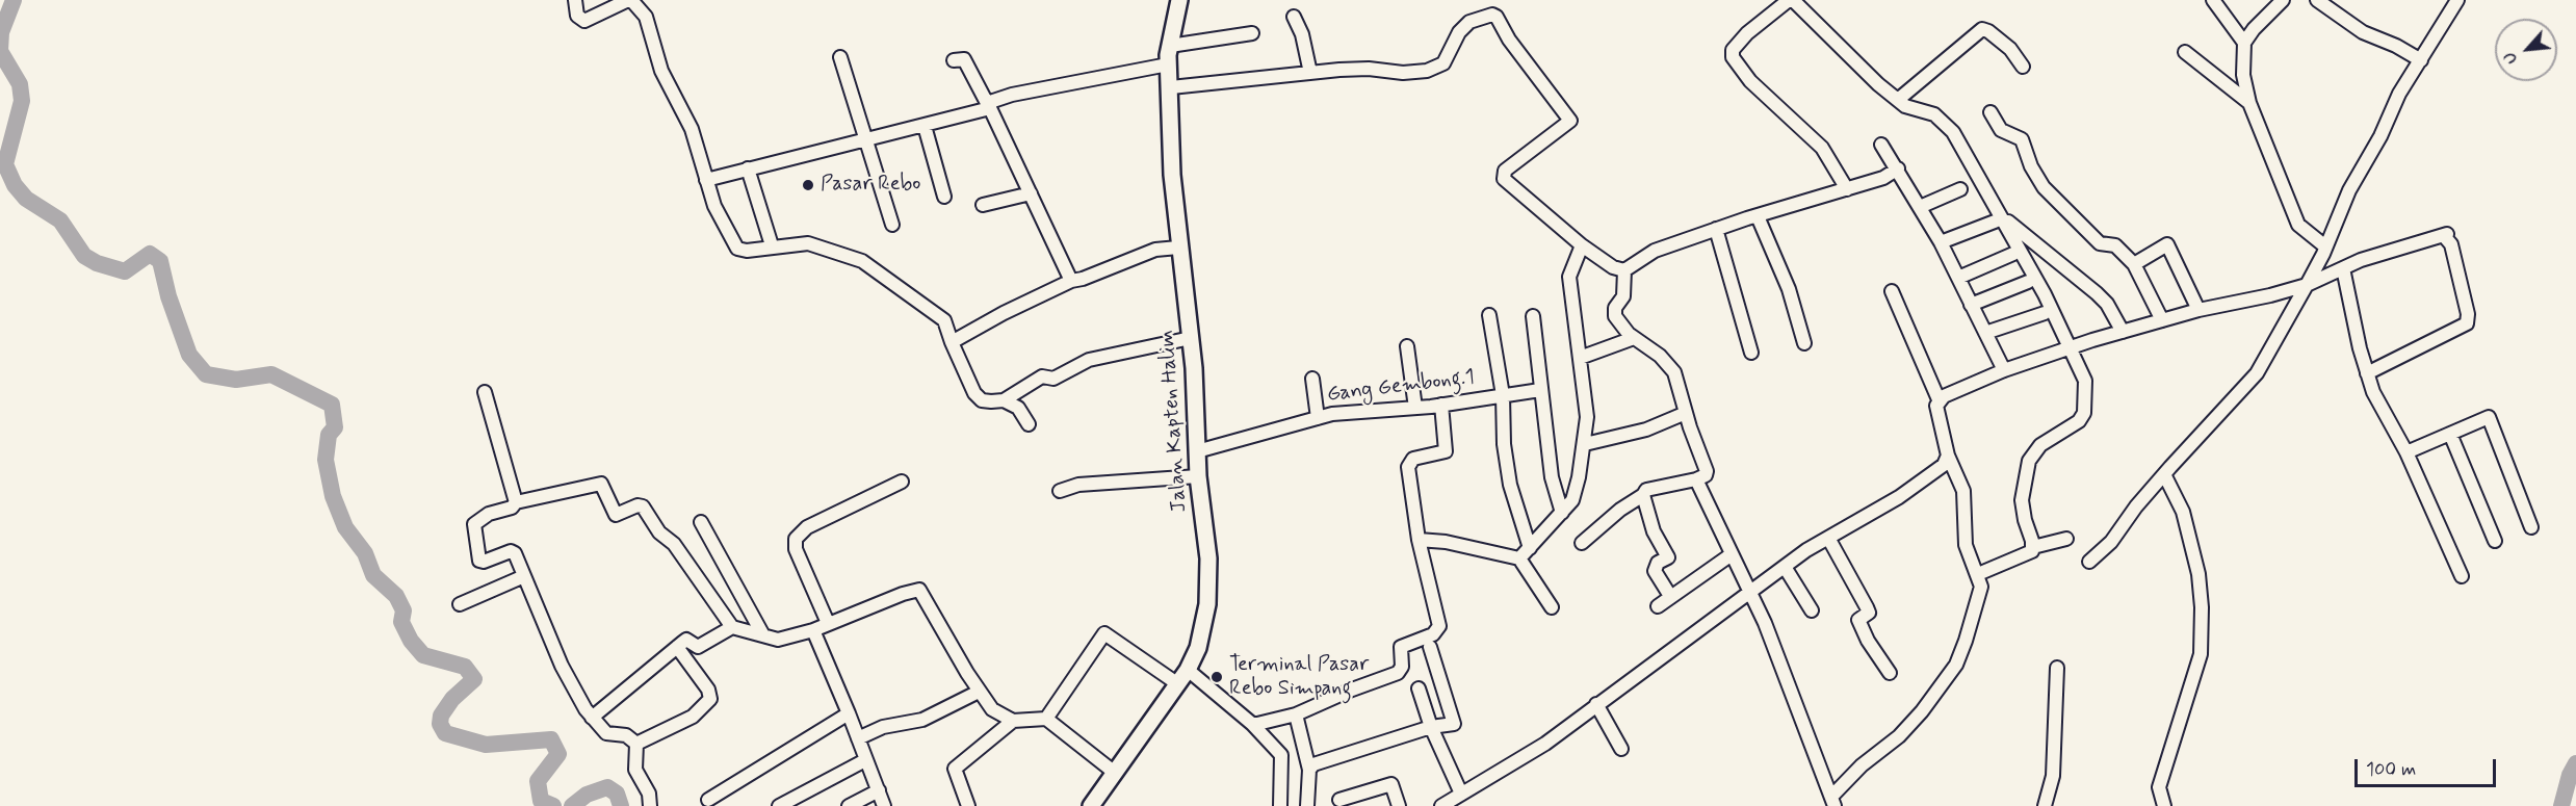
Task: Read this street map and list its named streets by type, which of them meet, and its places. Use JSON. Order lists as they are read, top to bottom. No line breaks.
{"streets":{"main road":["Jalan Kapten Halim"],"street":["Gang Gembong.1"]},"crossings":[["Gang Gembong.1","Jalan Kapten Halim"]],"places":["Pasar Rebo","Terminal Pasar Rebo Simpang"],"scale_bar":"100 m","north":"bottom left"}
